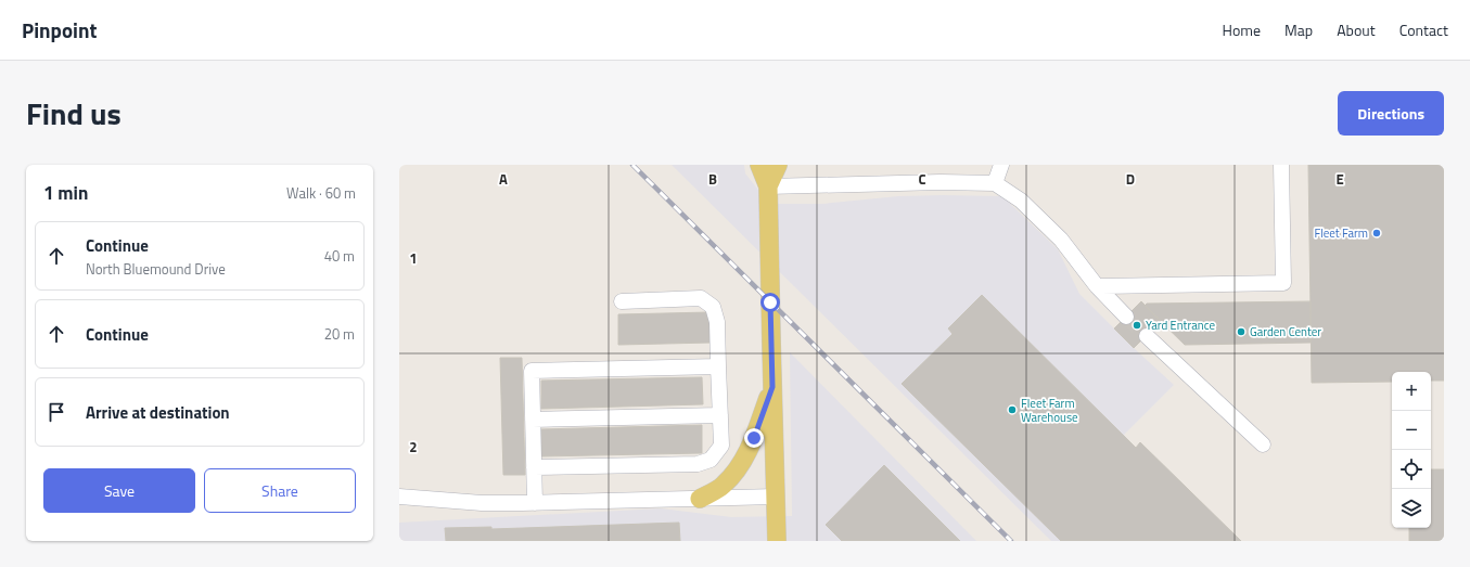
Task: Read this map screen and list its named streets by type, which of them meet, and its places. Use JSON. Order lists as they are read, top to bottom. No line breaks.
{"places":["Fleet Farm","Yard Entrance","Garden Center","Fleet Farm Warehouse"],"page":{"header":"Pinpoint","nav":["Home","Map","About","Contact"],"title":"Find us","buttons":["Directions",["Save","Share"]],"heading":["1 min","Walk · 60 m"],"list":[["Continue","North Bluemound Drive","40 m"],["Continue","20 m"],"Arrive at destination"],"map_buttons":["+","−"]},"grid":{"columns":["A","B","C","D","E"],"rows":["1","2"]}}
